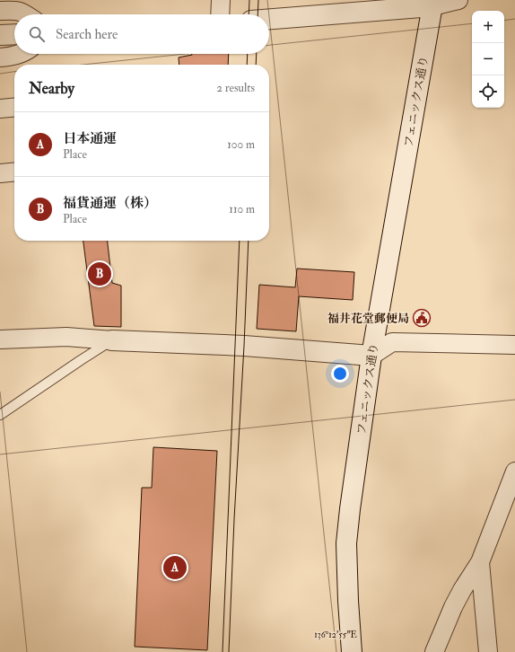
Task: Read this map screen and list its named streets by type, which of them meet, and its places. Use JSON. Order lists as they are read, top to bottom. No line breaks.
{"streets":{"main road":["フェニックス通り"]},"places":{"public building":["福井花堂郵便局"]},"page":{"map_buttons":["+","−"],"search":"Search here","heading":["Nearby","2 results"],"list":[{"mark":"A","name":"日本通運","note":"Place","value":"100 m"},{"mark":"B","name":"福貨通運（株）","note":"Place","value":"110 m"}],"pins":["B","A"]},"coordinates":["136°12'55\"E"]}
